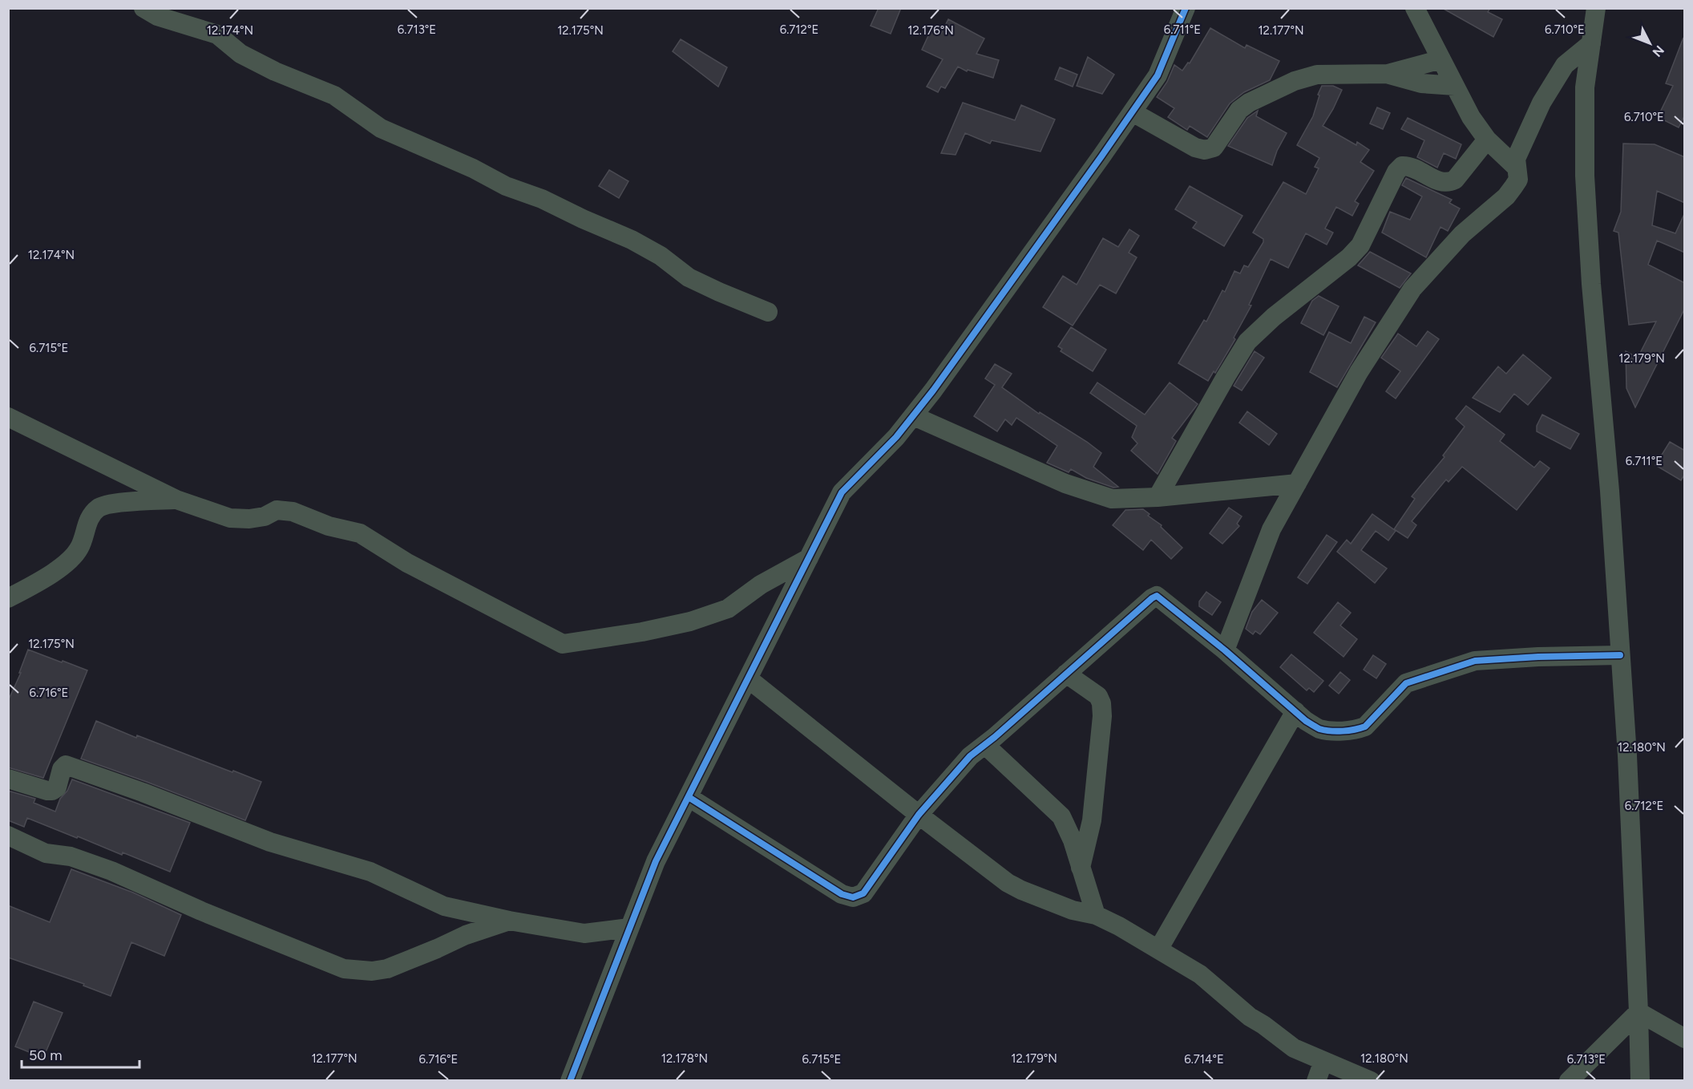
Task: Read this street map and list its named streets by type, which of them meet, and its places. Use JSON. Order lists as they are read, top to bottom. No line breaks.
{"scale_bar":"50 m","north":"bottom right","coordinates":["6.710°E","6.713°E","6.712°E","6.711°E","12.174°N","12.175°N","12.176°N","12.177°N","6.715°E","12.179°N","6.716°E","12.180°N","12.178°N","6.714°E"]}
